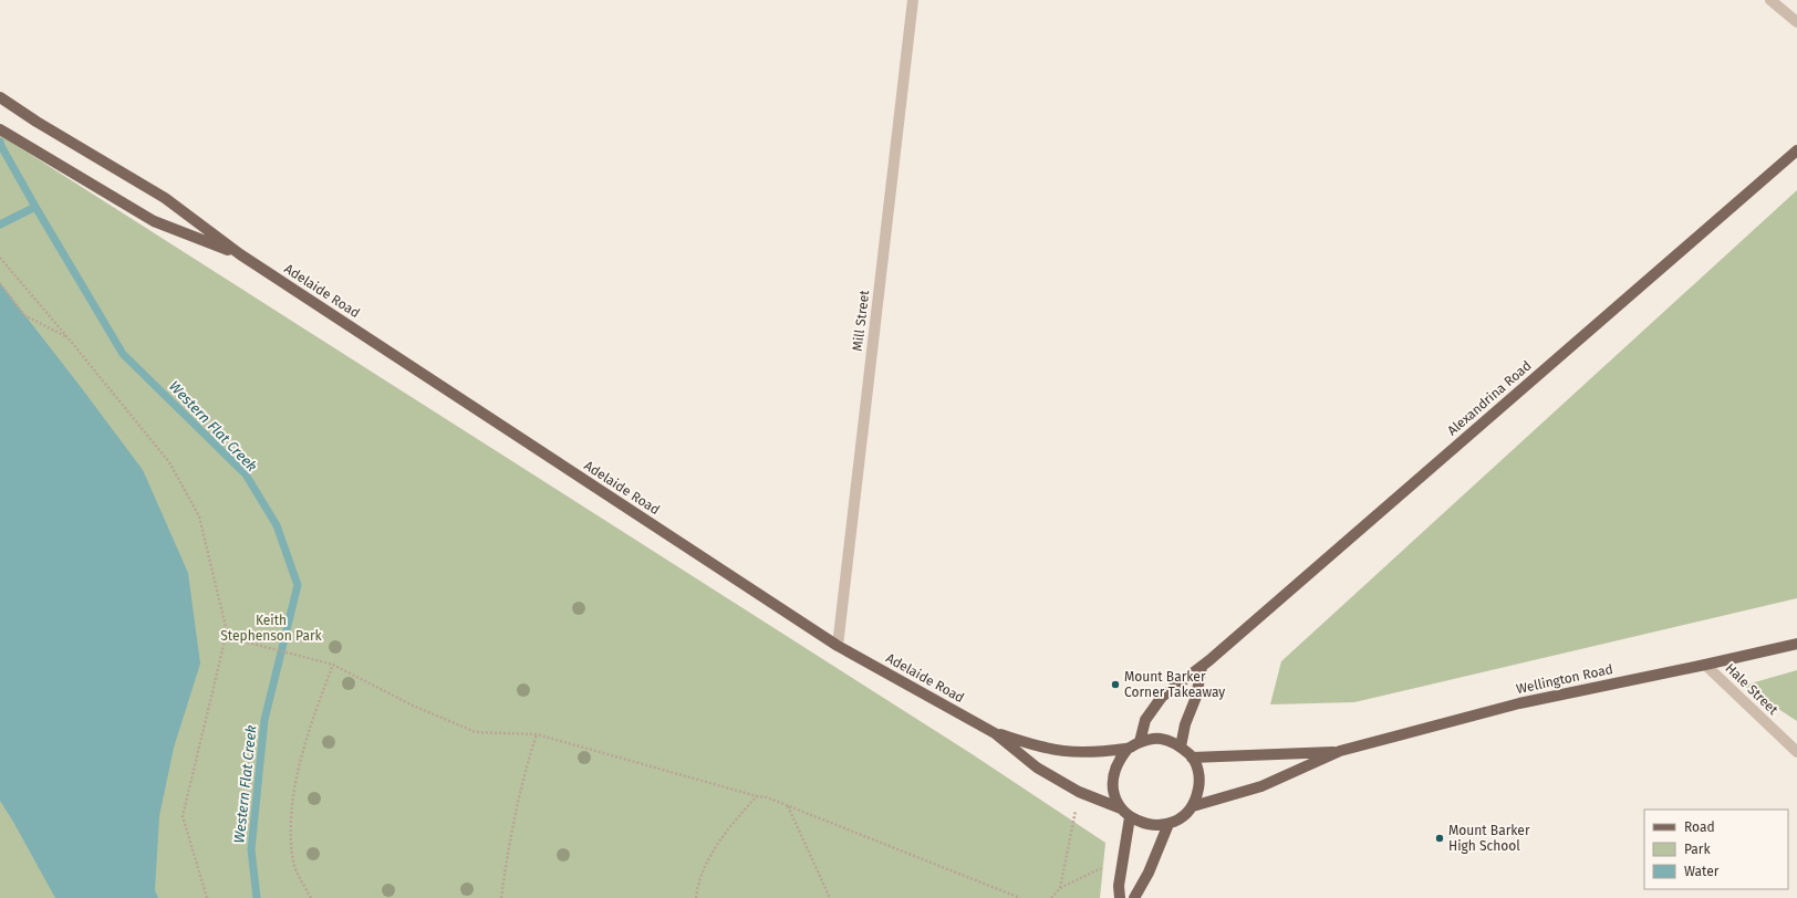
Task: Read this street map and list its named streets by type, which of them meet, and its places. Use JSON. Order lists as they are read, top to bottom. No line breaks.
{"streets":{"main road":["Adelaide Road","Alexandrina Road","Wellington Road"],"street":["Mill Street","Hale Street"]},"crossings":[["Adelaide Road","Mill Street"],["Adelaide Road","Alexandrina Road"],["Adelaide Road","Wellington Road"],["Alexandrina Road","Wellington Road"],["Wellington Road","Hale Street"]],"water":["Western Flat Creek"],"parks":["Keith Stephenson Park"],"places":["Mount Barker Corner Takeaway","Mount Barker High School"],"legend":["Road","Park","Water"]}
